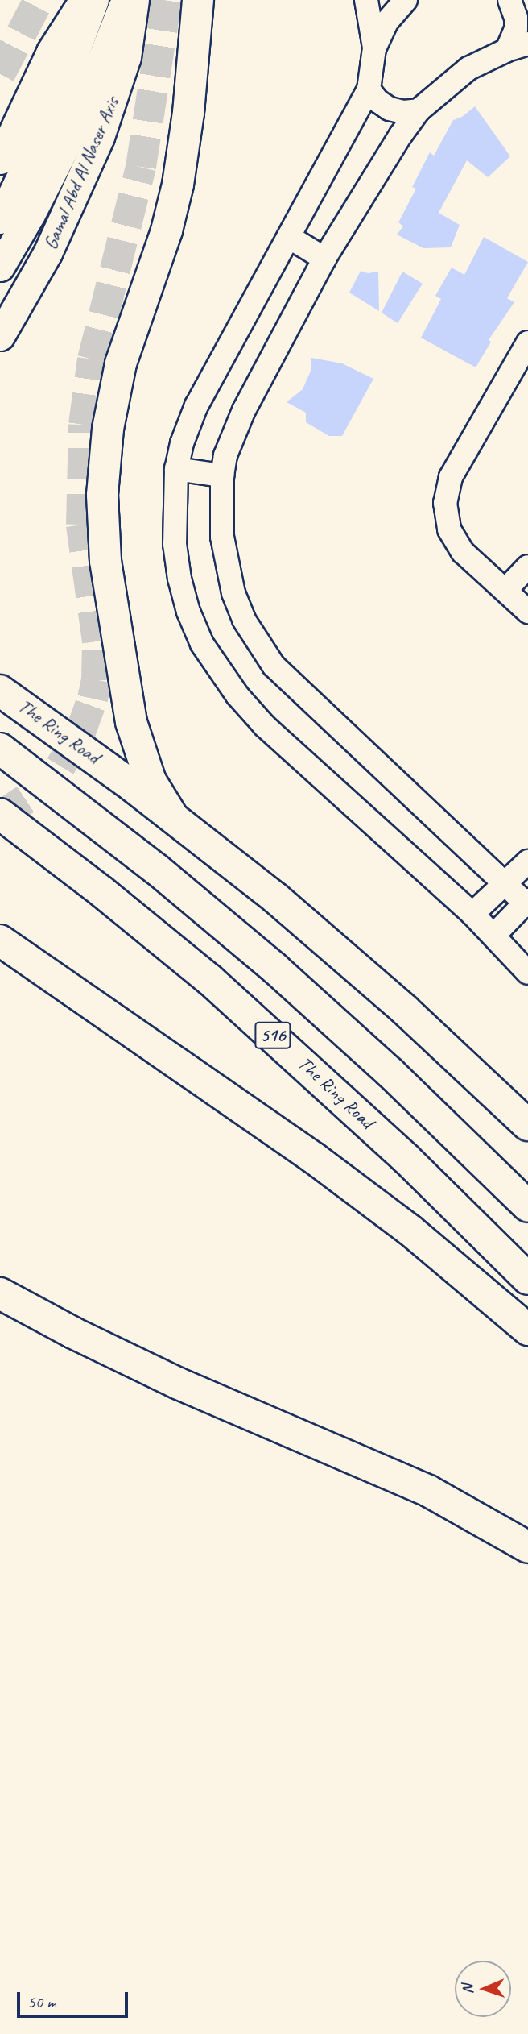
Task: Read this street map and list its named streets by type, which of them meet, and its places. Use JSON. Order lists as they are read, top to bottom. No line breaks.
{"streets":{"highway":["The Ring Road","516"],"main road":["Gamal Abd Al Naser Axis"]},"scale_bar":"50 m","north":"left"}
